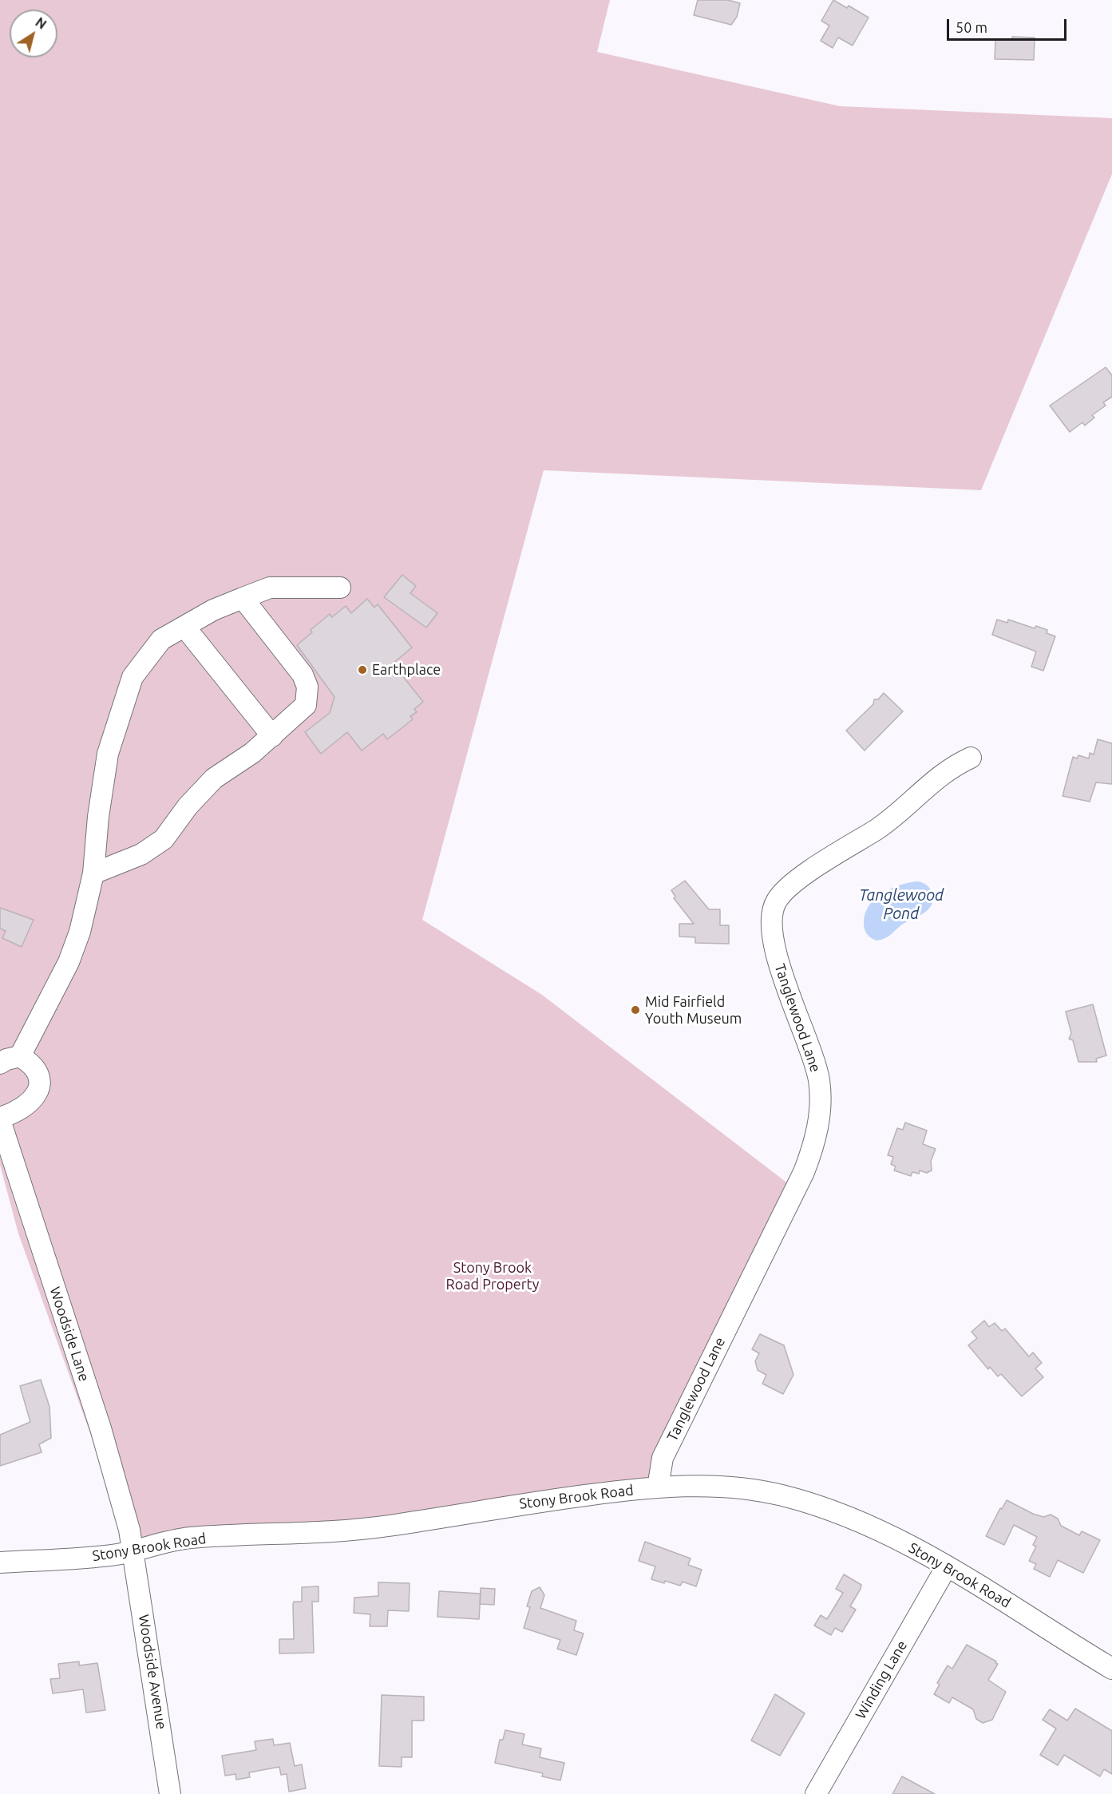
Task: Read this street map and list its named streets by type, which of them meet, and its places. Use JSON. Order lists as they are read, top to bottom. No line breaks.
{"streets":{"street":["Tanglewood Lane","Woodside Lane","Stony Brook Road","Woodside Avenue","Winding Lane"]},"crossings":[["Tanglewood Lane","Stony Brook Road"],["Woodside Lane","Stony Brook Road"],["Woodside Lane","Woodside Avenue"],["Stony Brook Road","Woodside Avenue"],["Stony Brook Road","Winding Lane"]],"water":["Tanglewood Pond"],"parks":["Stony Brook Road Property"],"places":["Earthplace","Mid Fairfield Youth Museum"],"scale_bar":"50 m","north":"top right"}
